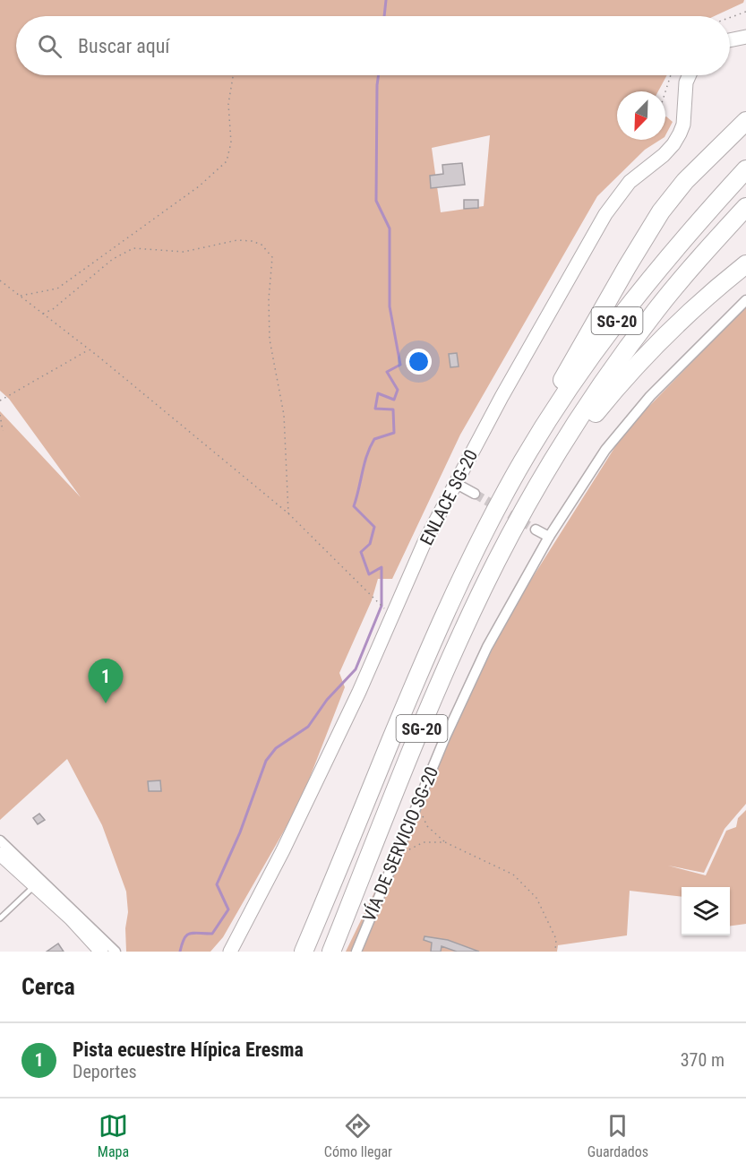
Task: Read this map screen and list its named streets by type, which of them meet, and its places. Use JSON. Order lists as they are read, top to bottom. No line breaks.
{"streets":{"highway":["SG-20"],"street":["ENLACE SG-20","VÍA DE SERVICIO SG-20"]},"north":"bottom left","page":{"search":"Buscar aquí","pins":"1","heading":"Cerca","list":[{"mark":"1","name":"Pista ecuestre Hípica Eresma","note":"Deportes","value":"370 m"}],"nav":["Mapa","Cómo llegar","Guardados"]}}
